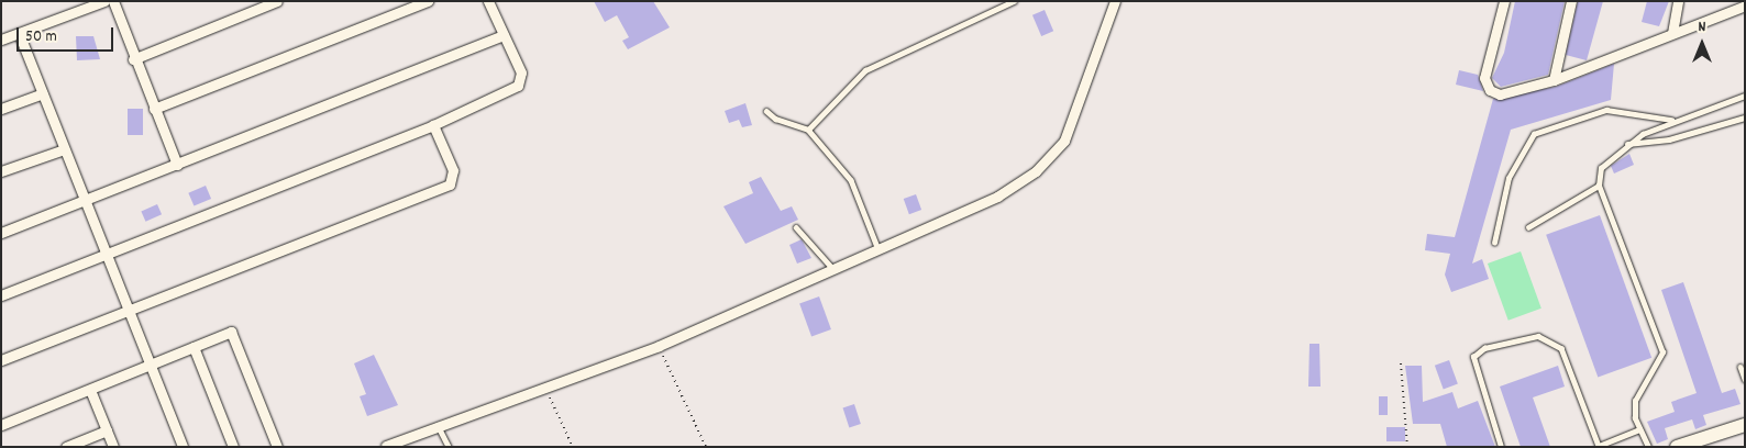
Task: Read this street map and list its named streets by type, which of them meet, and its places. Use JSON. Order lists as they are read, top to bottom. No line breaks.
{"scale_bar":"50 m","north":"top"}
